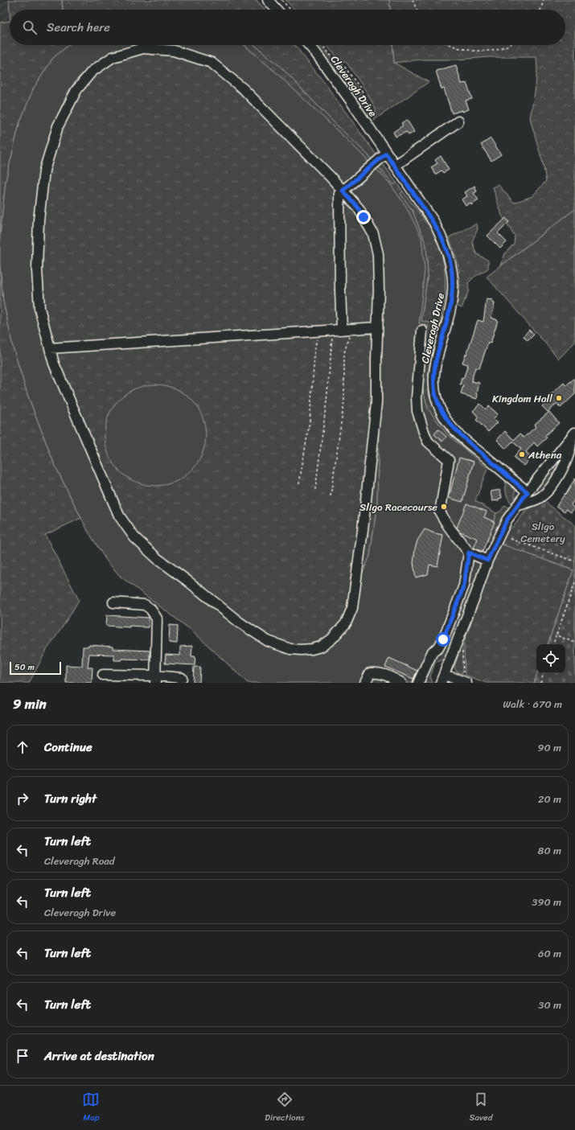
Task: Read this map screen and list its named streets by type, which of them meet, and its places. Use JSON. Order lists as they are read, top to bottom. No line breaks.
{"streets":{"street":["Cleveragh Drive"]},"parks":["Sligo Cemetery"],"places":["Kingdom Hall","Athena","Sligo Racecourse"],"scale_bar":"50 m","page":{"search":"Search here","scale":"50 m","heading":["9 min","Walk · 670 m"],"list":[["Continue","90 m"],["Turn right","20 m"],["Turn left","Cleveragh Road","80 m"],["Turn left","Cleveragh Drive","390 m"],["Turn left","60 m"],["Turn left","30 m"],"Arrive at destination"],"nav":["Map","Directions","Saved"]}}
